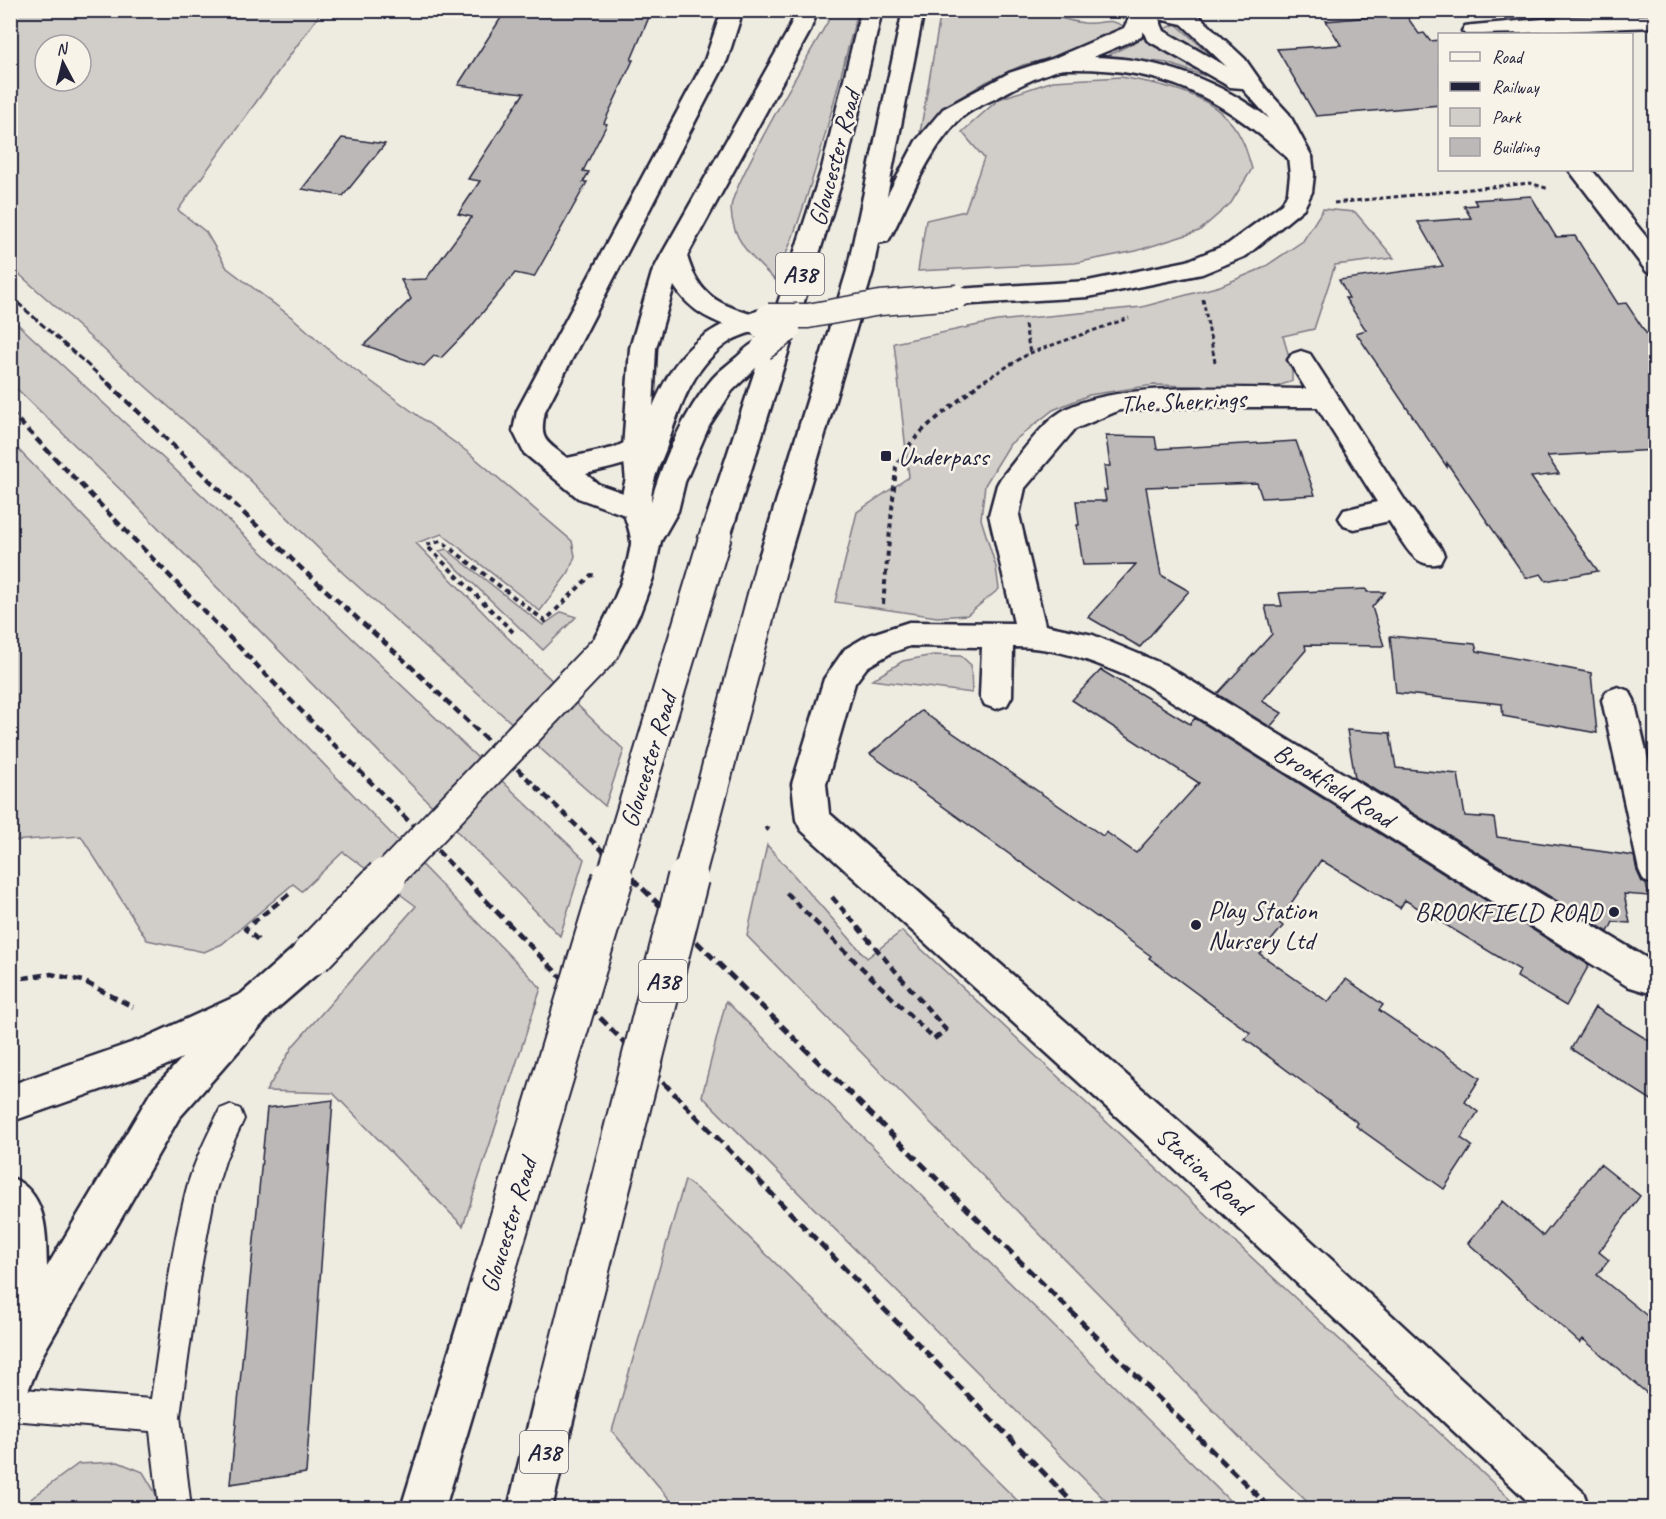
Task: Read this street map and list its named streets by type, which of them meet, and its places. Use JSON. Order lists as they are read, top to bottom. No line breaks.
{"streets":{"street":["Gloucester Road","A38","The Sherrings","Brookfield Road","Station Road"]},"crossings":[["The Sherrings","Brookfield Road"],["Brookfield Road","Station Road"]],"places":{"transit":["Underpass"],"other":["BROOKFIELD ROAD","Play Station Nursery Ltd"]},"legend":["Road","Railway","Park","Building"],"north":"top"}
